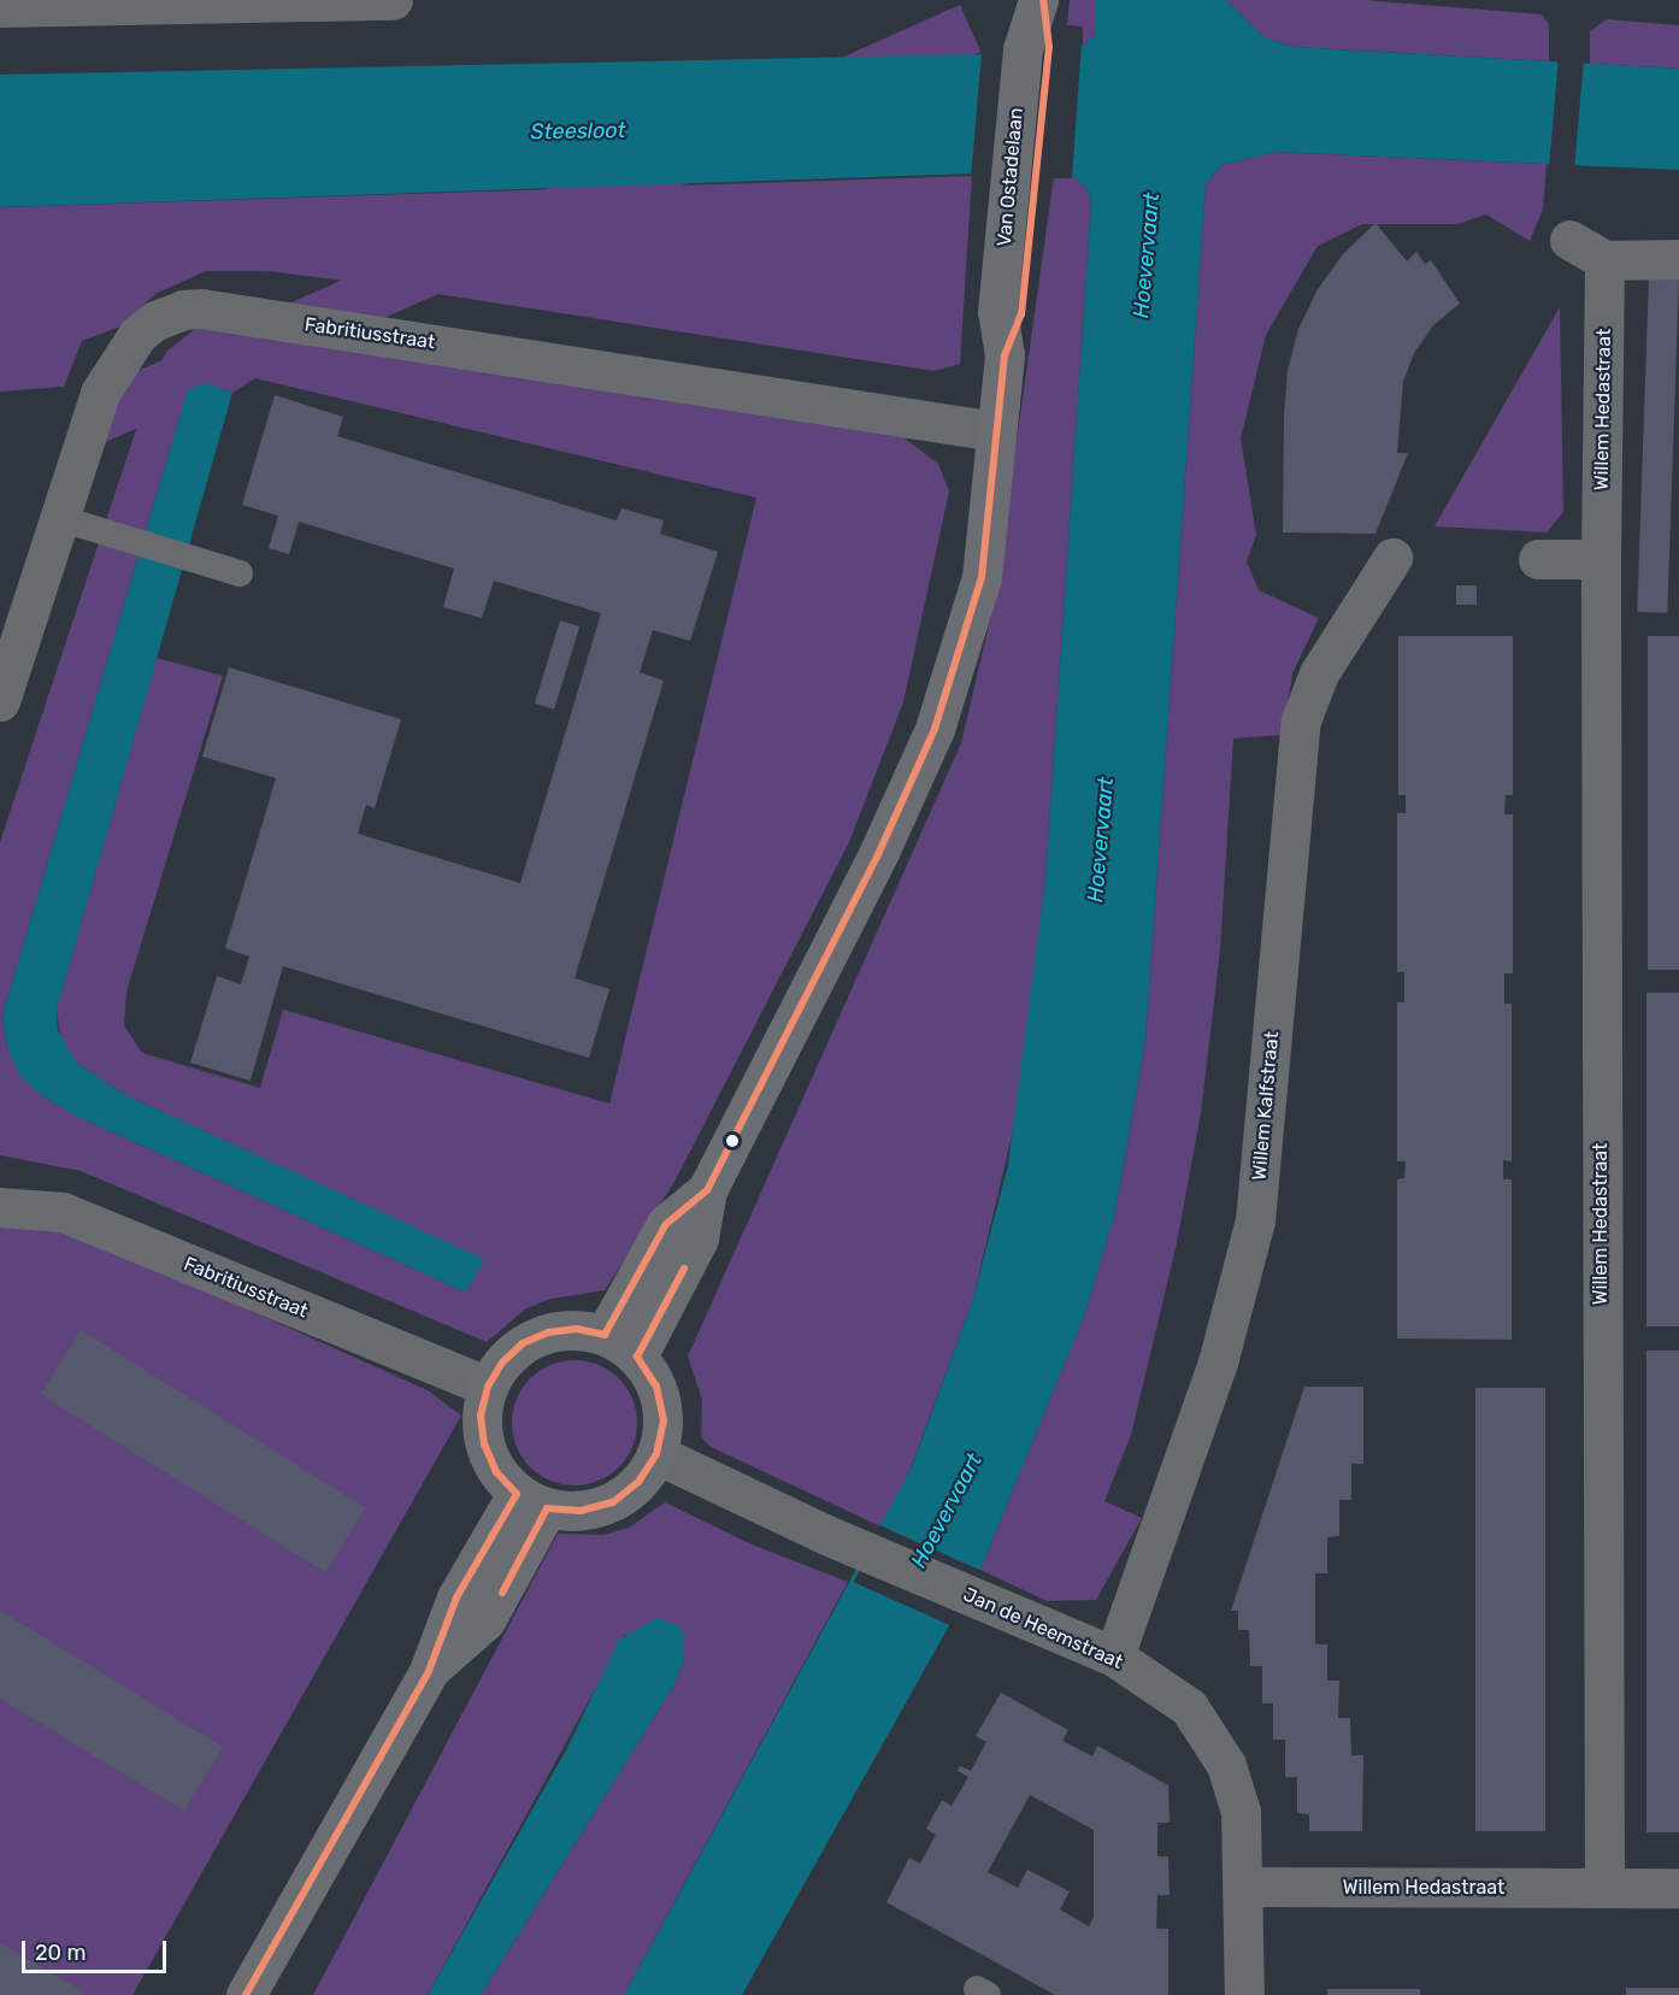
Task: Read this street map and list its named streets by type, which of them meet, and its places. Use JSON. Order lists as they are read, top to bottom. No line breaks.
{"streets":{"street":["Van Ostadelaan","Fabritiusstraat","Willem Hedastraat","Willem Kalfstraat","Jan de Heemstraat"]},"crossings":[["Van Ostadelaan","Fabritiusstraat"],["Van Ostadelaan","Jan de Heemstraat"],["Fabritiusstraat","Jan de Heemstraat"],["Willem Hedastraat","Jan de Heemstraat"],["Willem Kalfstraat","Jan de Heemstraat"]],"water":["Steesloot","Hoevervaart"],"scale_bar":"20 m"}
